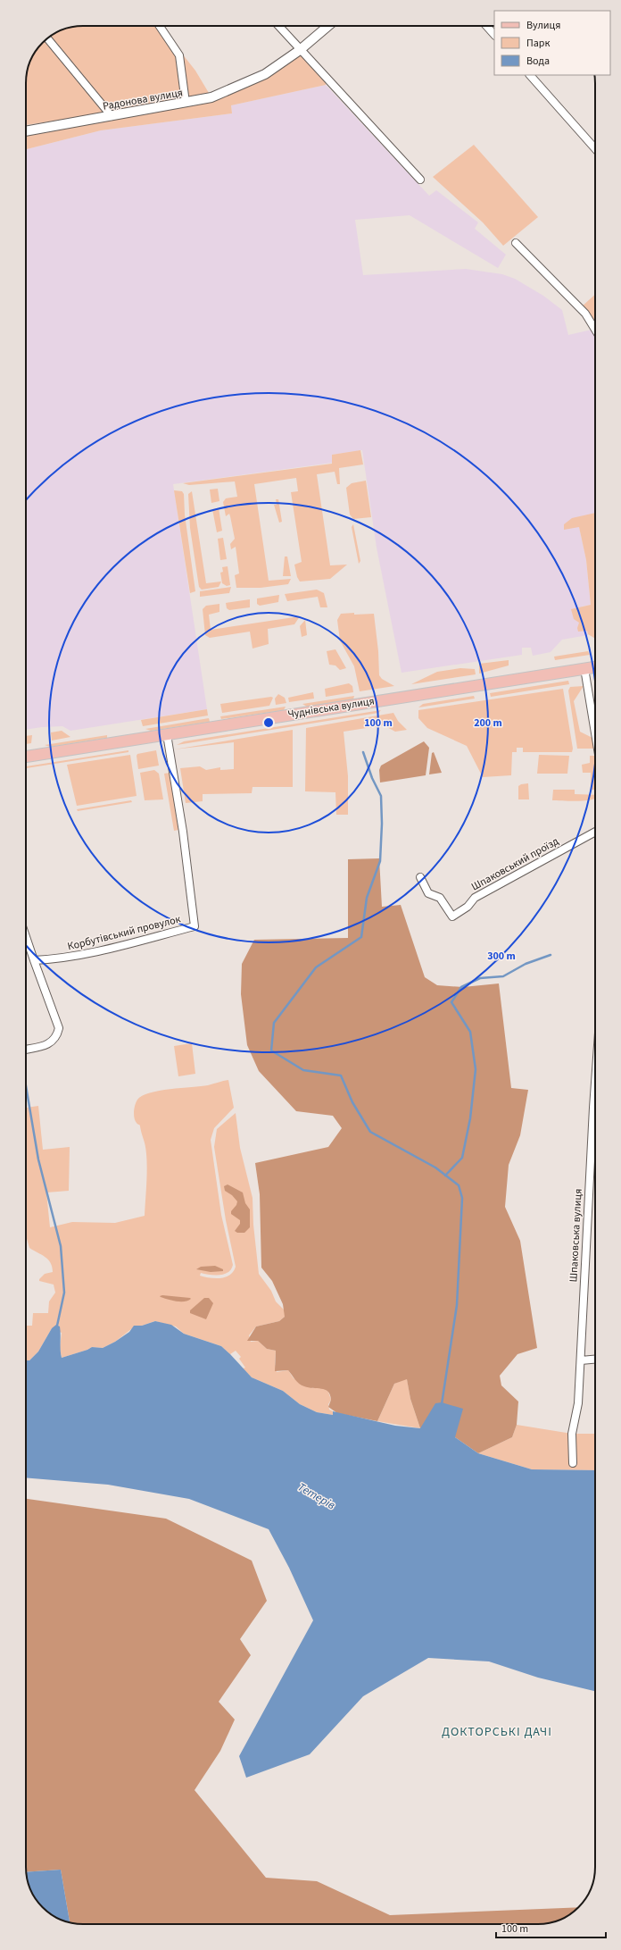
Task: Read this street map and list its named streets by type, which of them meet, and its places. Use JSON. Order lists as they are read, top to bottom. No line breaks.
{"streets":{"main road":["Чуднівська вулиця"],"street":["Радонова вулиця","Шпаковський проїзд","Корбутівський провулок","Шпаковська вулиця"]},"crossings":[["Чуднівська вулиця","Корбутівський провулок"]],"districts":["ДОКТОРСЬКІ ДАЧІ"],"water":["Тетерів"],"legend":["Вулиця","Парк","Вода"],"scale_bar":"100 m","rings":["100 m","200 m","300 m"]}
